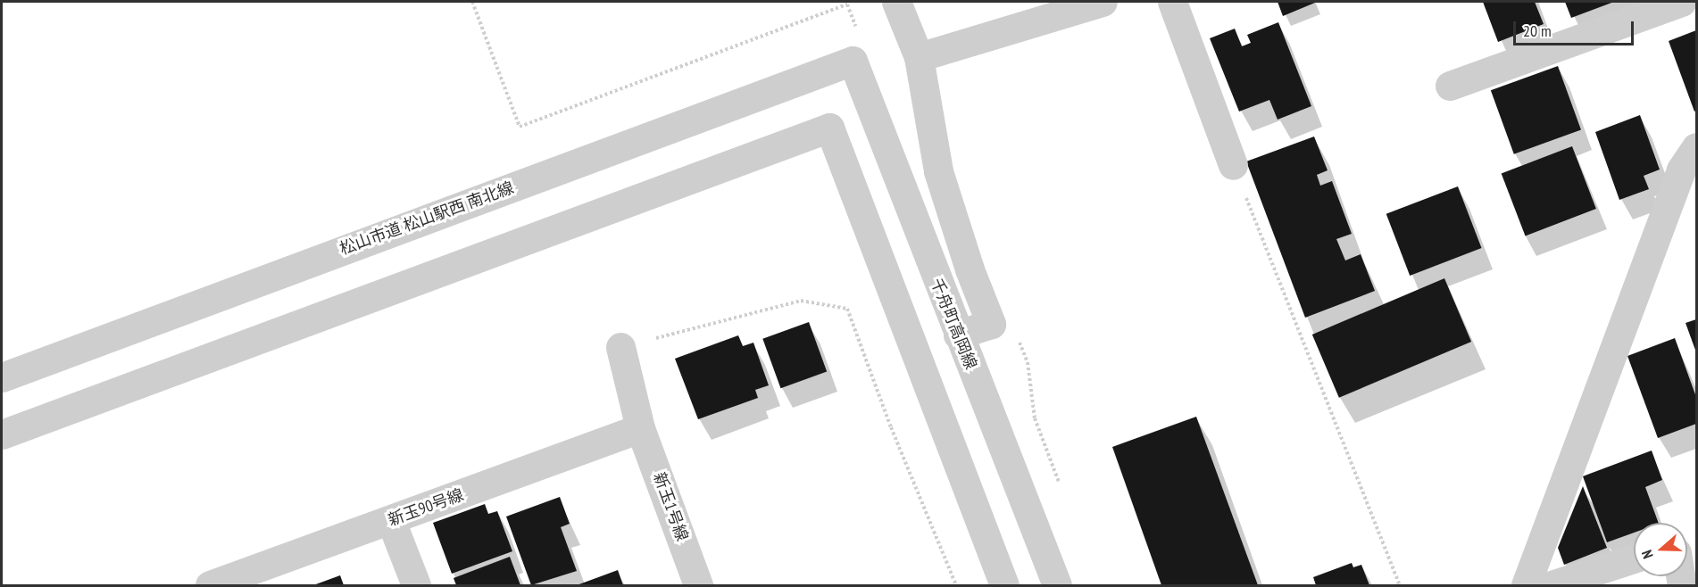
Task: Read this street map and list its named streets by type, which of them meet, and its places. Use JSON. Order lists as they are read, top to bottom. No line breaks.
{"streets":{"street":["松山市道 松山駅西 南北線","千舟町高岡線","新玉1号線","新玉90号線"]},"crossings":[["松山市道 松山駅西 南北線","千舟町高岡線"],["新玉1号線","新玉90号線"]],"scale_bar":"20 m","north":"left"}
